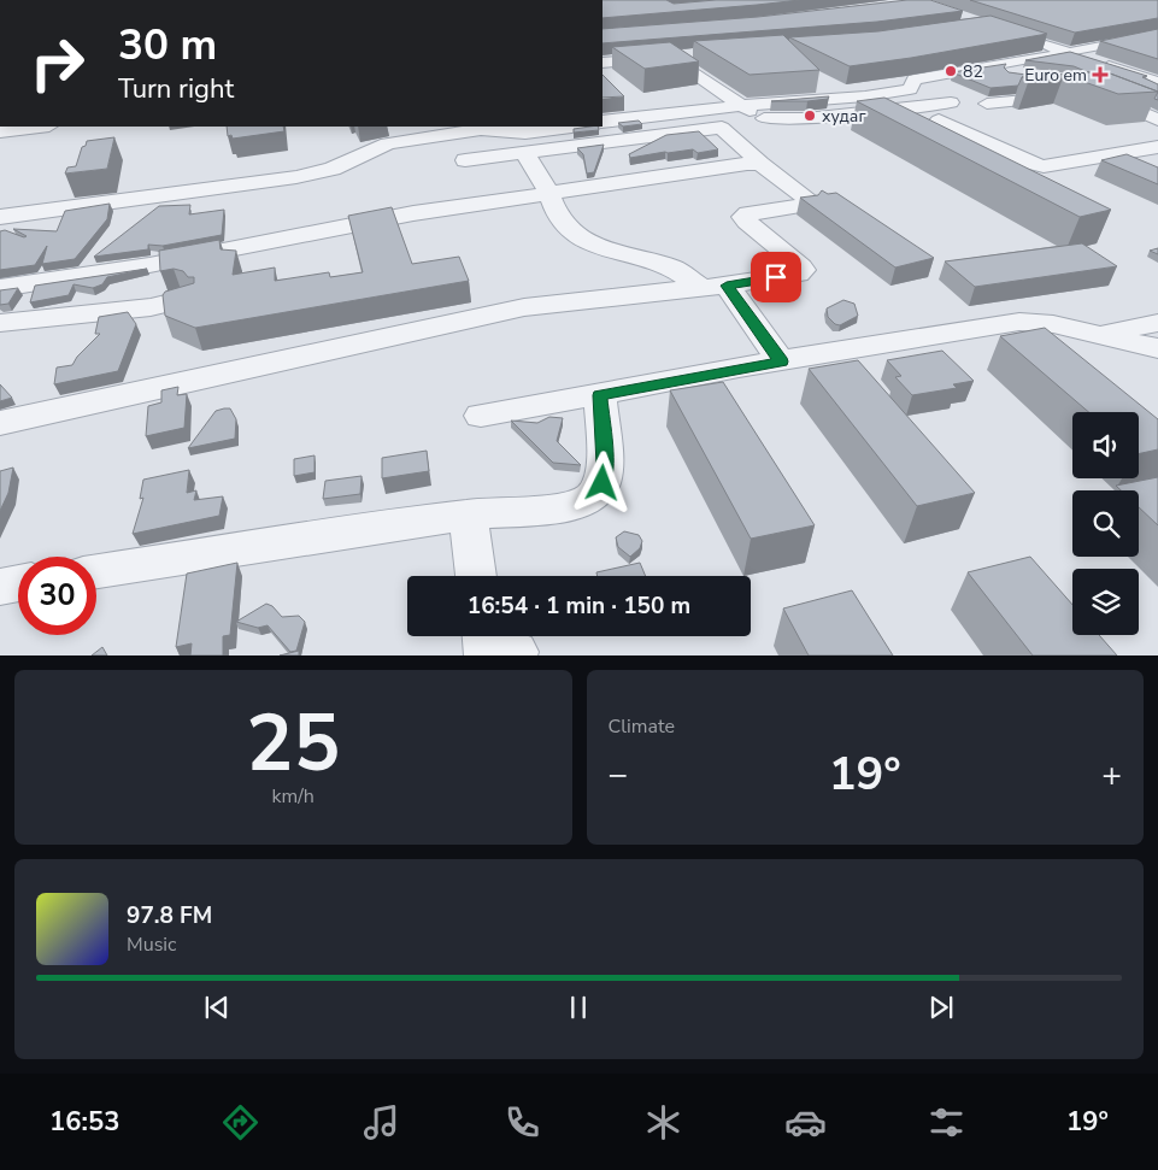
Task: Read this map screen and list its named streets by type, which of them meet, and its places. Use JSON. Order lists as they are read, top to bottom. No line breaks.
{"places":{"other":["82","худаг"],"health":["Euro em"]},"page":{"turn":["30 m","Turn right"],"limit":"30","trip":"16:54 · 1 min · 150 m","tile":[["25","km/h"],"Climate"],"heat":["−","19°","+"],"song":["97.8 FM","Music"],"tabs":["16:53","19°"]}}
